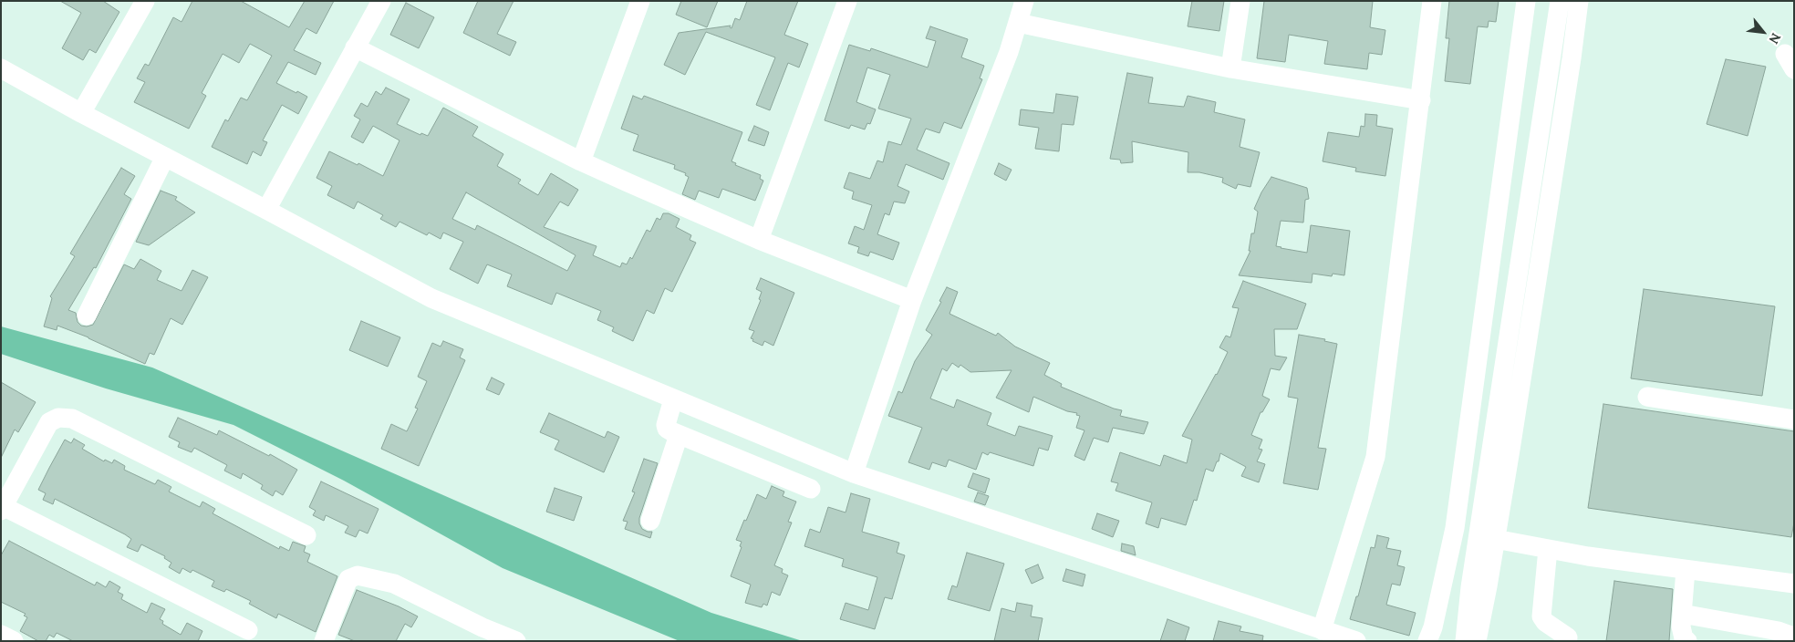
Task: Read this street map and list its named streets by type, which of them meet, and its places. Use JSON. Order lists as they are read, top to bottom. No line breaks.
{"north":"bottom right"}
